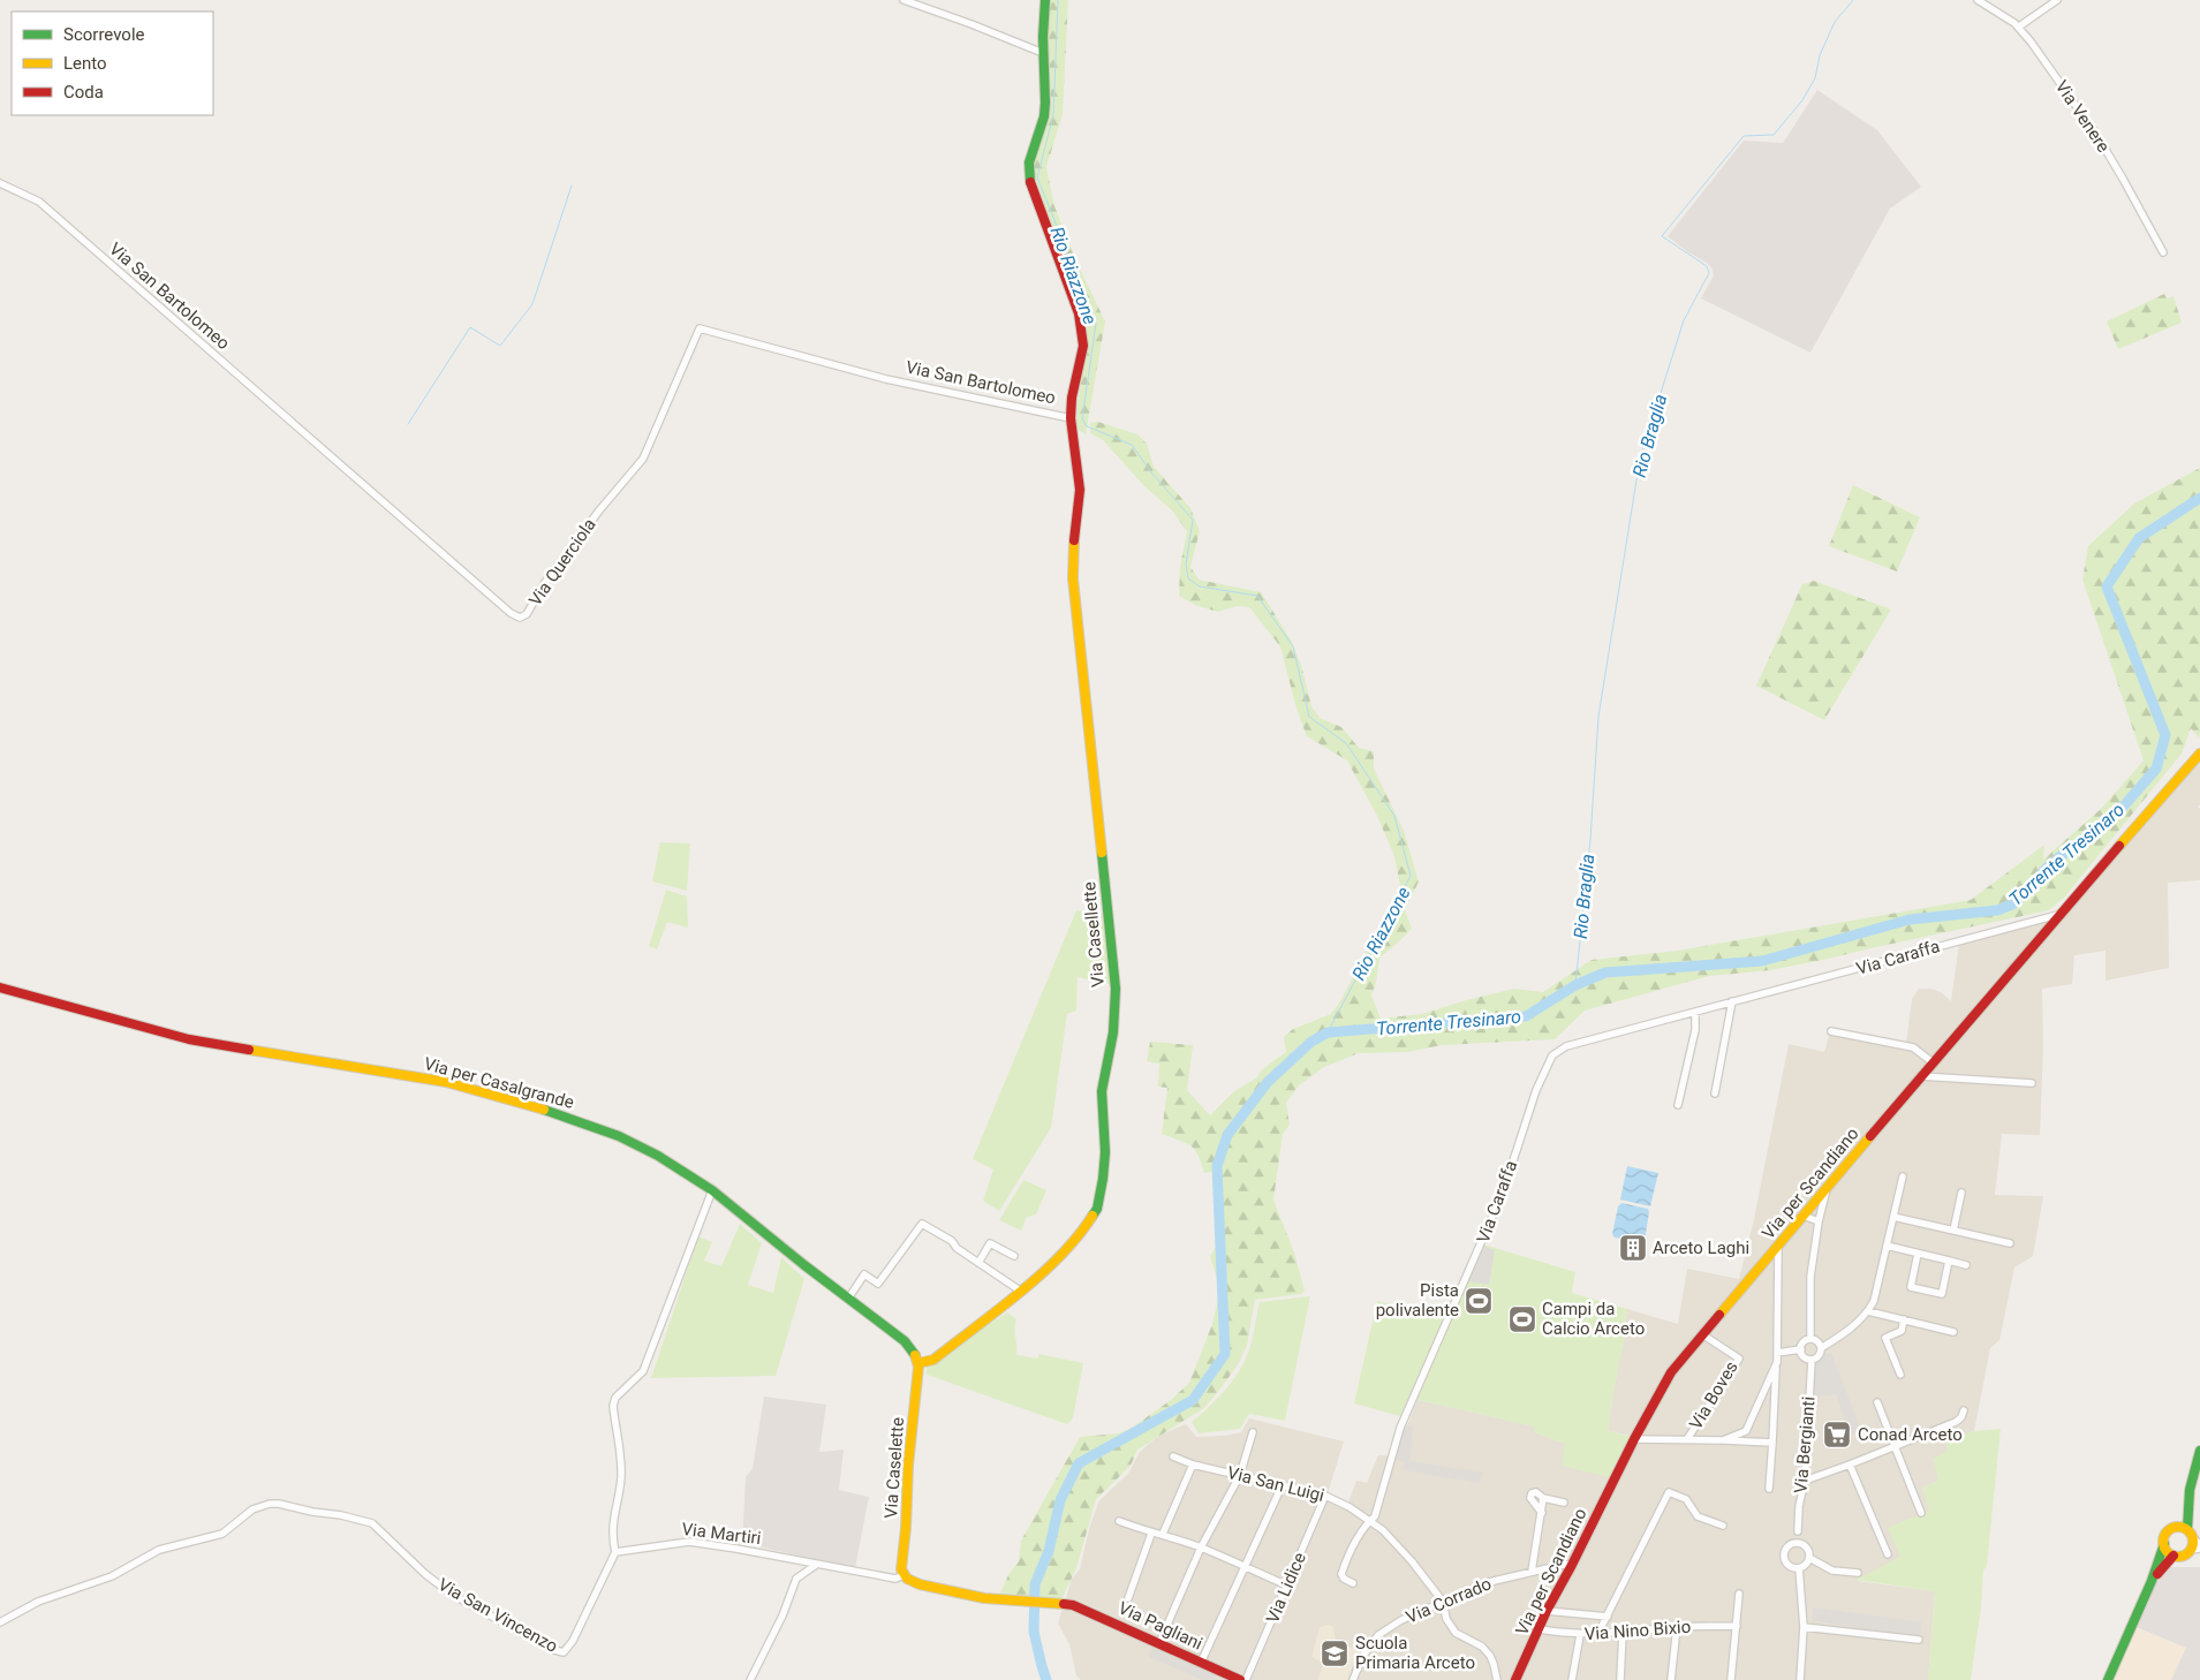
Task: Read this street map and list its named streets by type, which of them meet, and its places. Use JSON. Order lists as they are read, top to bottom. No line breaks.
{"streets":{"street":["Via Venere","Via San Bartolomeo","Via Querciola","Via Casellette","Via Caraffa","Via per Casalgrande","Via per Scandiano","Via Boves","Via Bergianti","Via Caselette","Via San Luigi","Via Martiri","Via Lidice","Via Corrado","Via San Vincenzo","Via Pagliani","Via Nino Bixio"]},"crossings":[["Via San Bartolomeo","Via Querciola"],["Via San Bartolomeo","Via Casellette"],["Via Casellette","Via per Casalgrande"],["Via Casellette","Via Caselette"],["Via Caraffa","Via per Scandiano"],["Via Caraffa","Via San Luigi"],["Via per Casalgrande","Via Caselette"],["Via per Scandiano","Via Boves"],["Via per Scandiano","Via Corrado"],["Via per Scandiano","Via Nino Bixio"],["Via Caselette","Via Martiri"],["Via San Luigi","Via Lidice"],["Via San Luigi","Via Corrado"],["Via Martiri","Via San Vincenzo"],["Via Martiri","Via Pagliani"]],"water":["Rio Riazzone","Rio Braglia","Torrente Tresinaro"],"places":{"building":["Arceto Laghi"],"sports":["Pista polivalente","Campi da Calcio Arceto"],"supermarket":["Conad Arceto"],"school or university":["Scuola Primaria Arceto"]},"legend":["Scorrevole","Lento","Coda"]}
